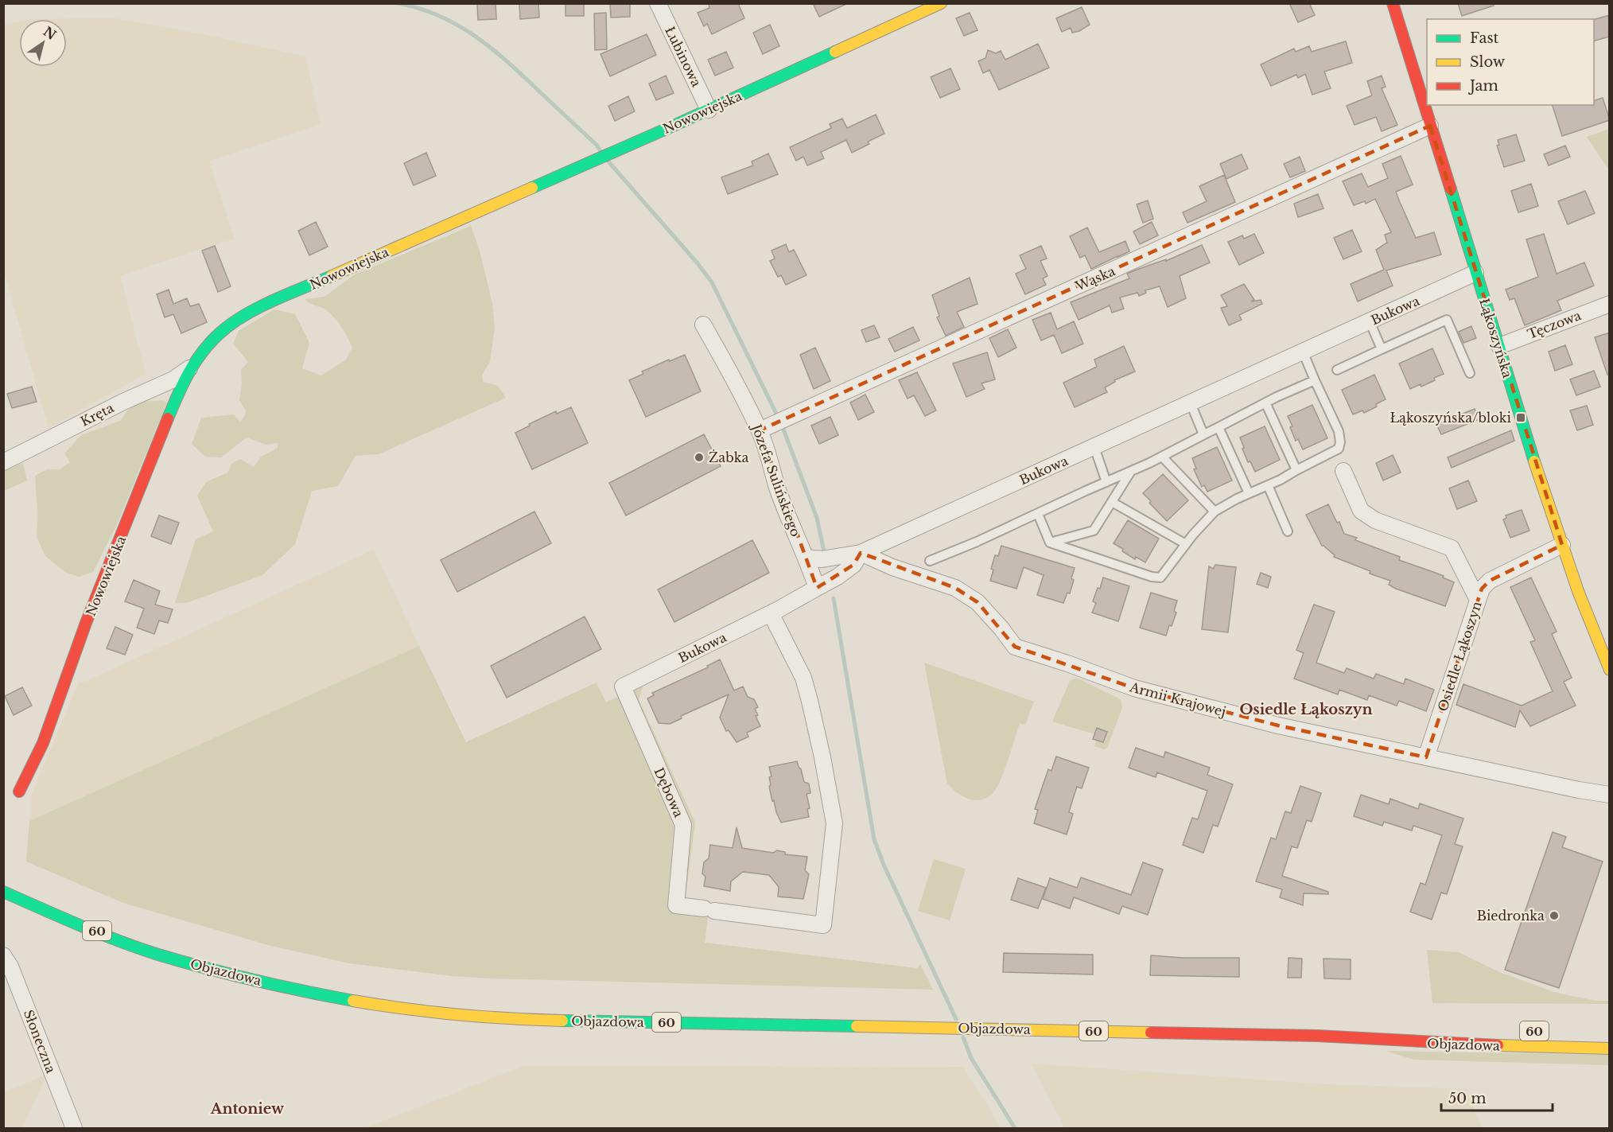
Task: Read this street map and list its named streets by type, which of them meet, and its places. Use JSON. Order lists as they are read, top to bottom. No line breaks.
{"streets":{"street":["Łubinowa","Nowowiejska","Wąska","Bukowa","Tęczowa","Łąkoszyńska","Kręta","Józefa Sulińskiego","Osiedle Łąkoszyn","Armii Krajowej","Dębowa","60","Objazdowa","Słoneczna"]},"crossings":[["Łubinowa","Nowowiejska"],["Nowowiejska","Kręta"],["Wąska","Łąkoszyńska"],["Wąska","Józefa Sulińskiego"],["Bukowa","Łąkoszyńska"],["Bukowa","Józefa Sulińskiego"],["Bukowa","Armii Krajowej"],["Bukowa","Dębowa"],["Tęczowa","Łąkoszyńska"],["Łąkoszyńska","Osiedle Łąkoszyn"],["Osiedle Łąkoszyn","Armii Krajowej"]],"districts":["Osiedle Łąkoszyn","Antoniew"],"places":{"transit":["Łąkoszyńska/bloki"],"other":["Żabka","Biedronka"]},"legend":["Fast","Slow","Jam"],"scale_bar":"50 m","north":"top right"}
